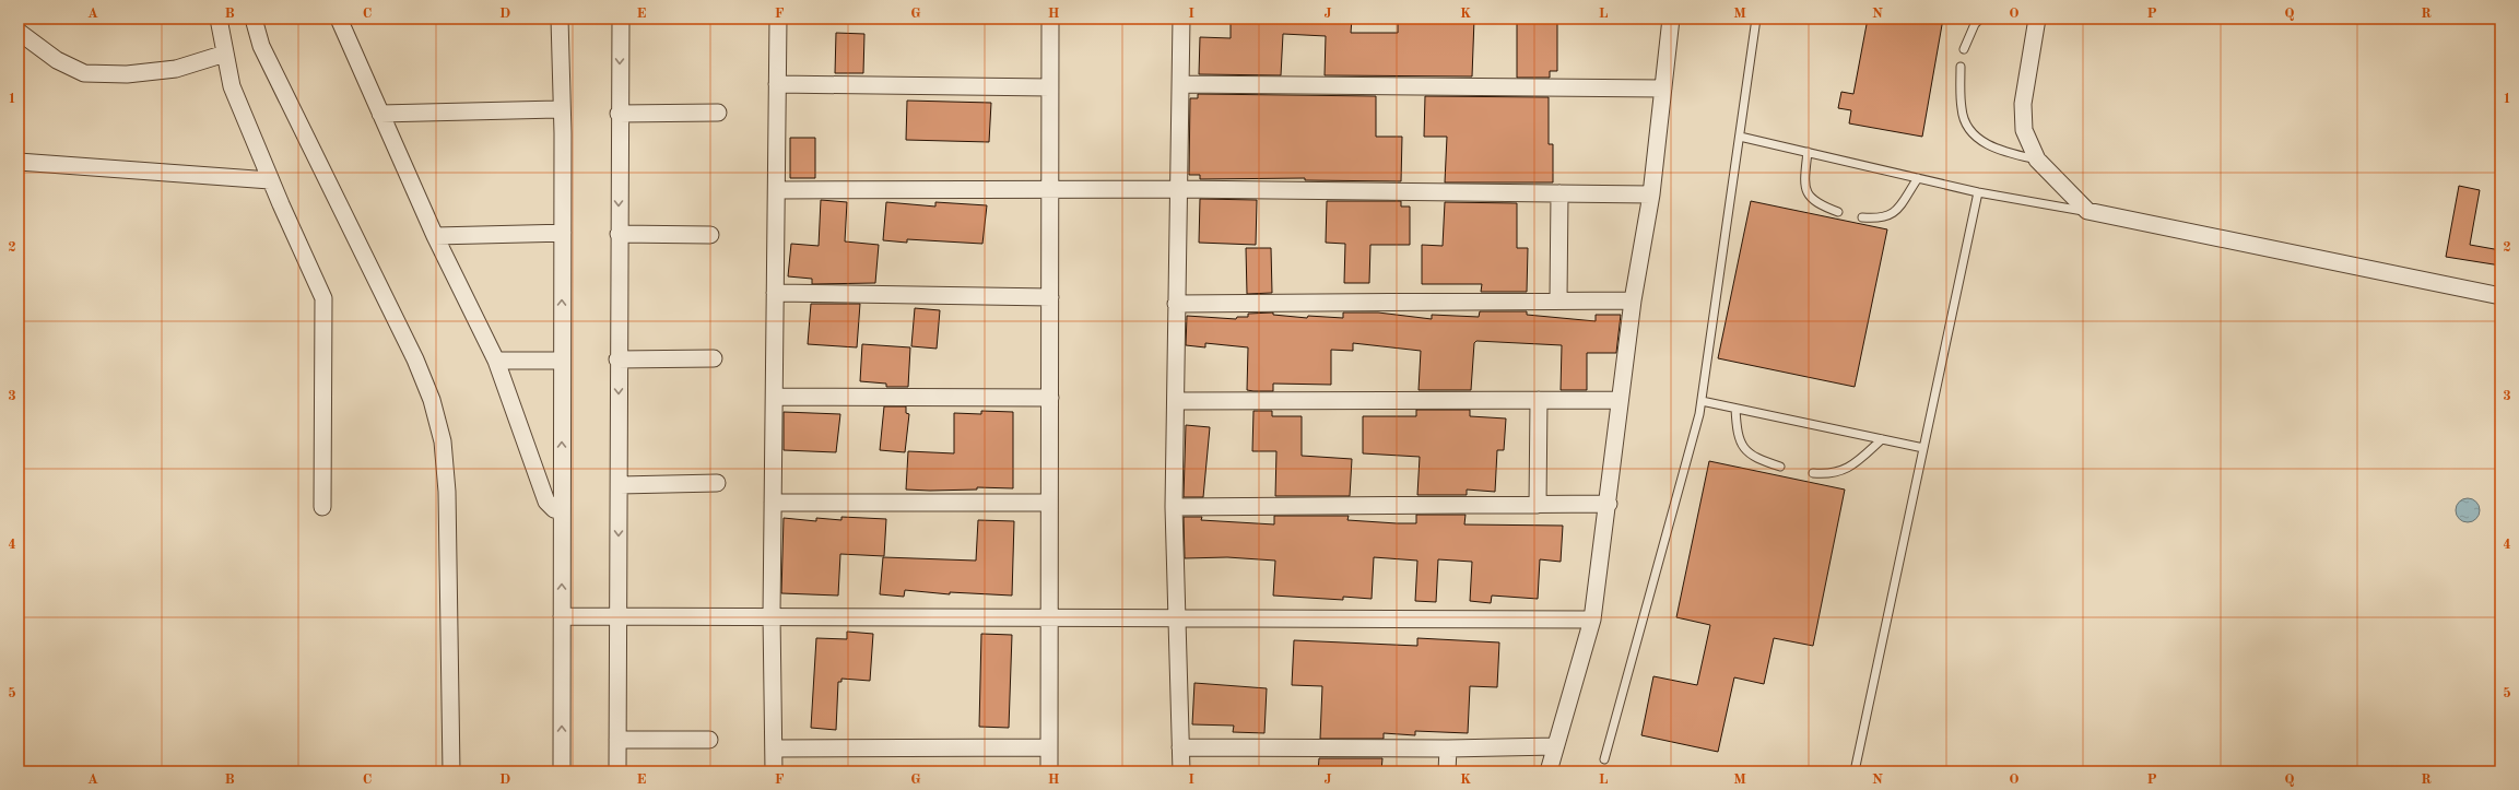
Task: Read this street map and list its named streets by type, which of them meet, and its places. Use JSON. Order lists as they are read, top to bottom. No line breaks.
{"grid":{"columns":["A","B","C","D","E","F","G","H","I","J","K","L","M","N","O","P","Q","R"],"rows":["1","2","3","4","5"]}}
